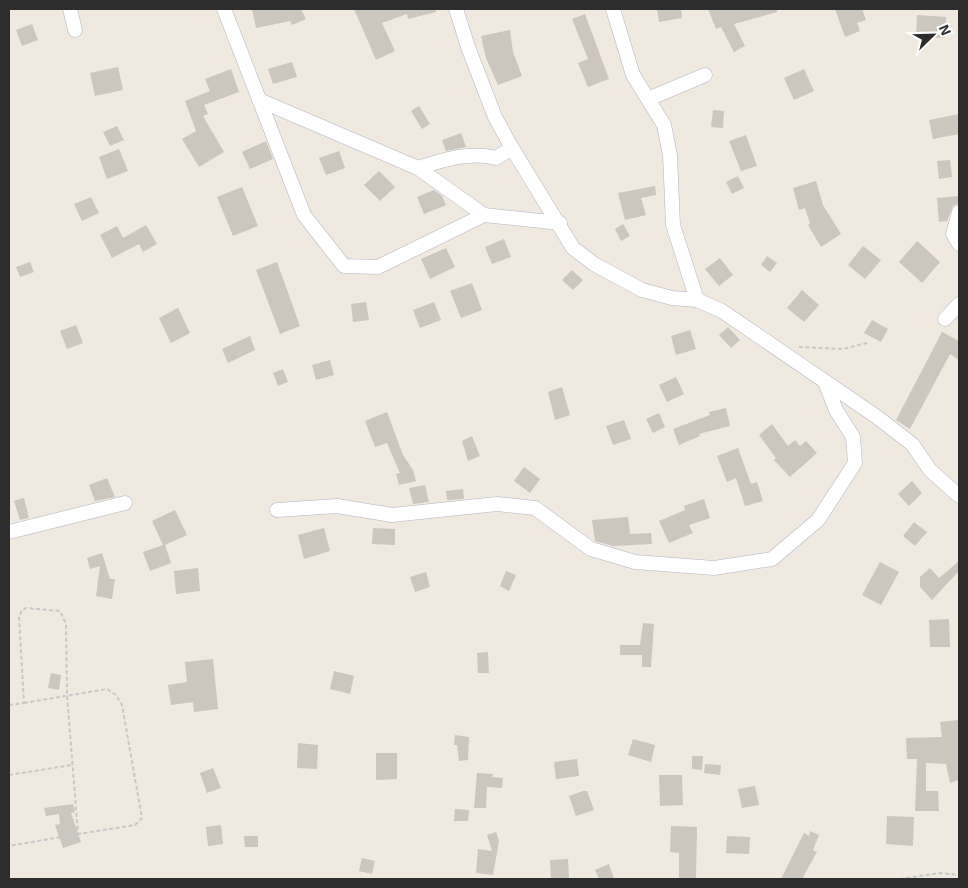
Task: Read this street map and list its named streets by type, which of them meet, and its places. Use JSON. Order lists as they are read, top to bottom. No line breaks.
{"north":"top right"}
